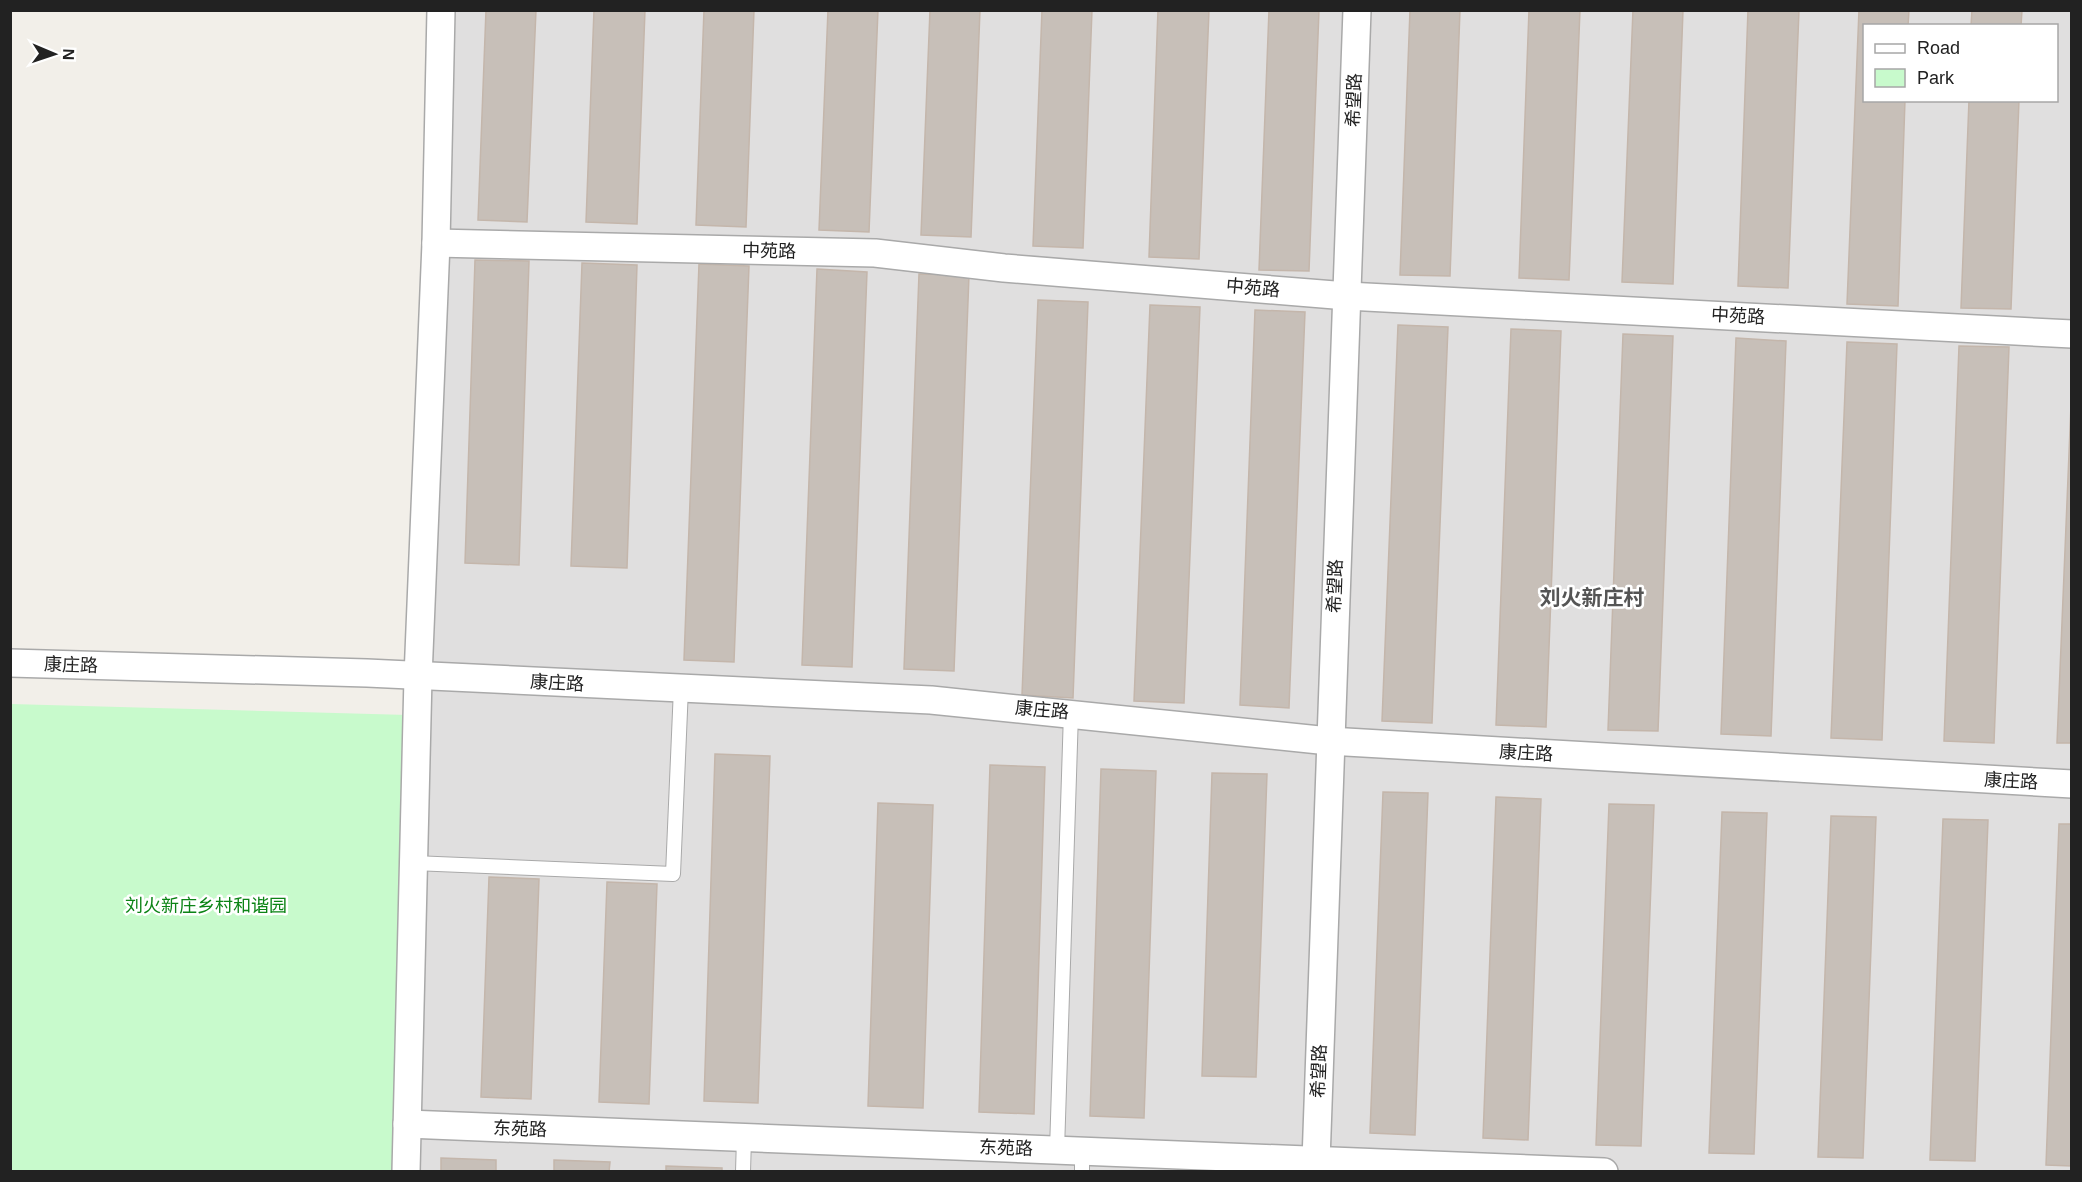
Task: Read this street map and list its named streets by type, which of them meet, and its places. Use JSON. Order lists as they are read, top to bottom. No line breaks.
{"streets":{"street":["希望路","中苑路","康庄路","东苑路"]},"crossings":[["希望路","中苑路"],["希望路","康庄路"],["希望路","东苑路"]],"districts":["刘火新庄村"],"parks":["刘火新庄乡村和谐园"],"legend":["Road","Park"],"north":"right"}
